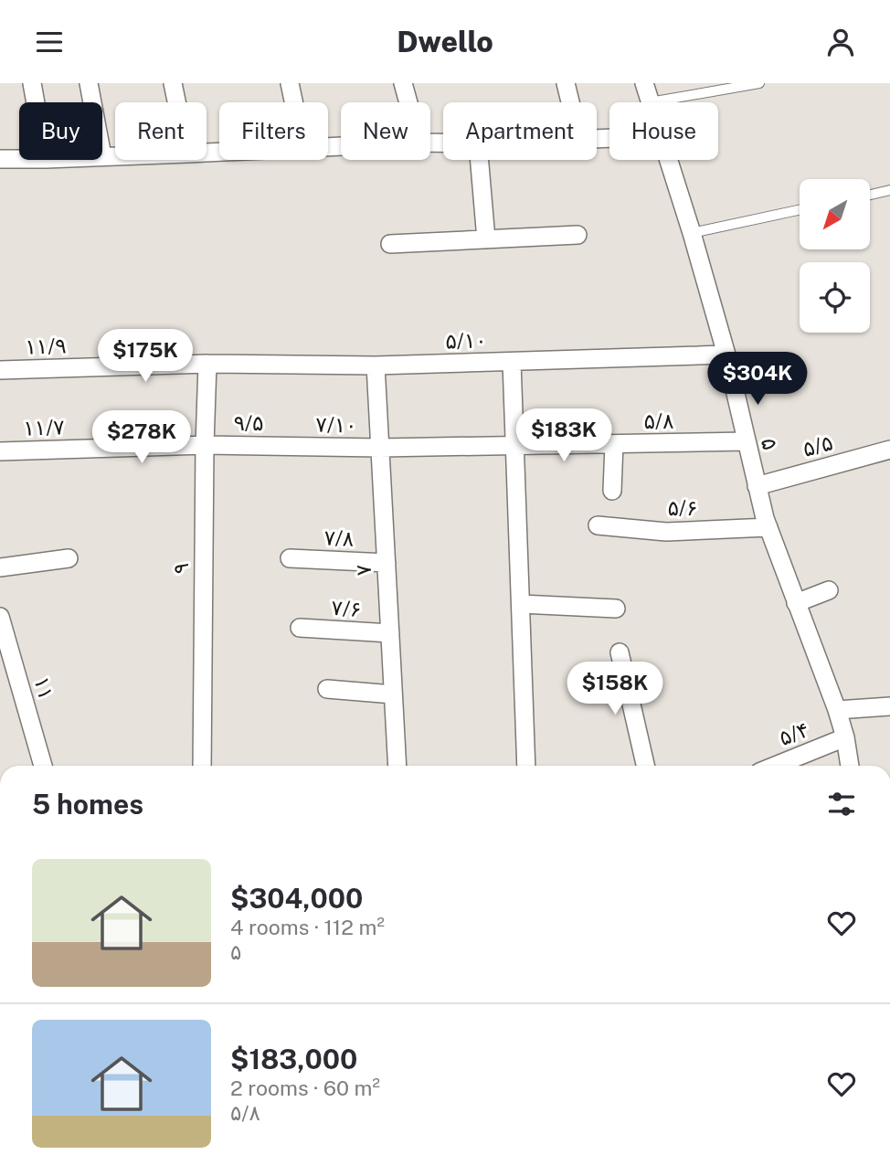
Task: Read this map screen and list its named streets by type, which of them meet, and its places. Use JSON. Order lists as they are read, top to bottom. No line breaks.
{"streets":{"street":["۵/۱۰","۱۱/۹","۵/۸","۹/۵","۷/۱۰","۱۱/۷","۵","۵/۵","۵/۶","۷/۸","۹","۷","۷/۶","۱۱","۵/۴"]},"crossings":[["۵/۱۰","۱۱/۹"],["۵/۱۰","۵"],["۵/۱۰","۹"],["۵/۱۰","۷"],["۱۱/۹","۹"],["۵/۸","۷/۱۰"],["۵/۸","۵"],["۵/۸","۷"],["۹/۵","۷/۱۰"],["۹/۵","۱۱/۷"],["۹/۵","۹"],["۷/۱۰","۷"],["۱۱/۷","۹"],["۵","۵/۵"],["۵","۵/۶"],["۵","۵/۴"],["۷/۸","۷"],["۷","۷/۶"]],"north":"bottom left","page":{"header":"Dwello","chip":["Buy","Rent","Filters","New","Apartment","House"],"price":["$175K","$304K","$183K","$278K","$158K"],"heading":"5 homes","list":[{"name":"$304,000","note":"4 rooms · 112 m² · ۵"},{"name":"$183,000","note":"2 rooms · 60 m² · ۵/۸"}]}}
